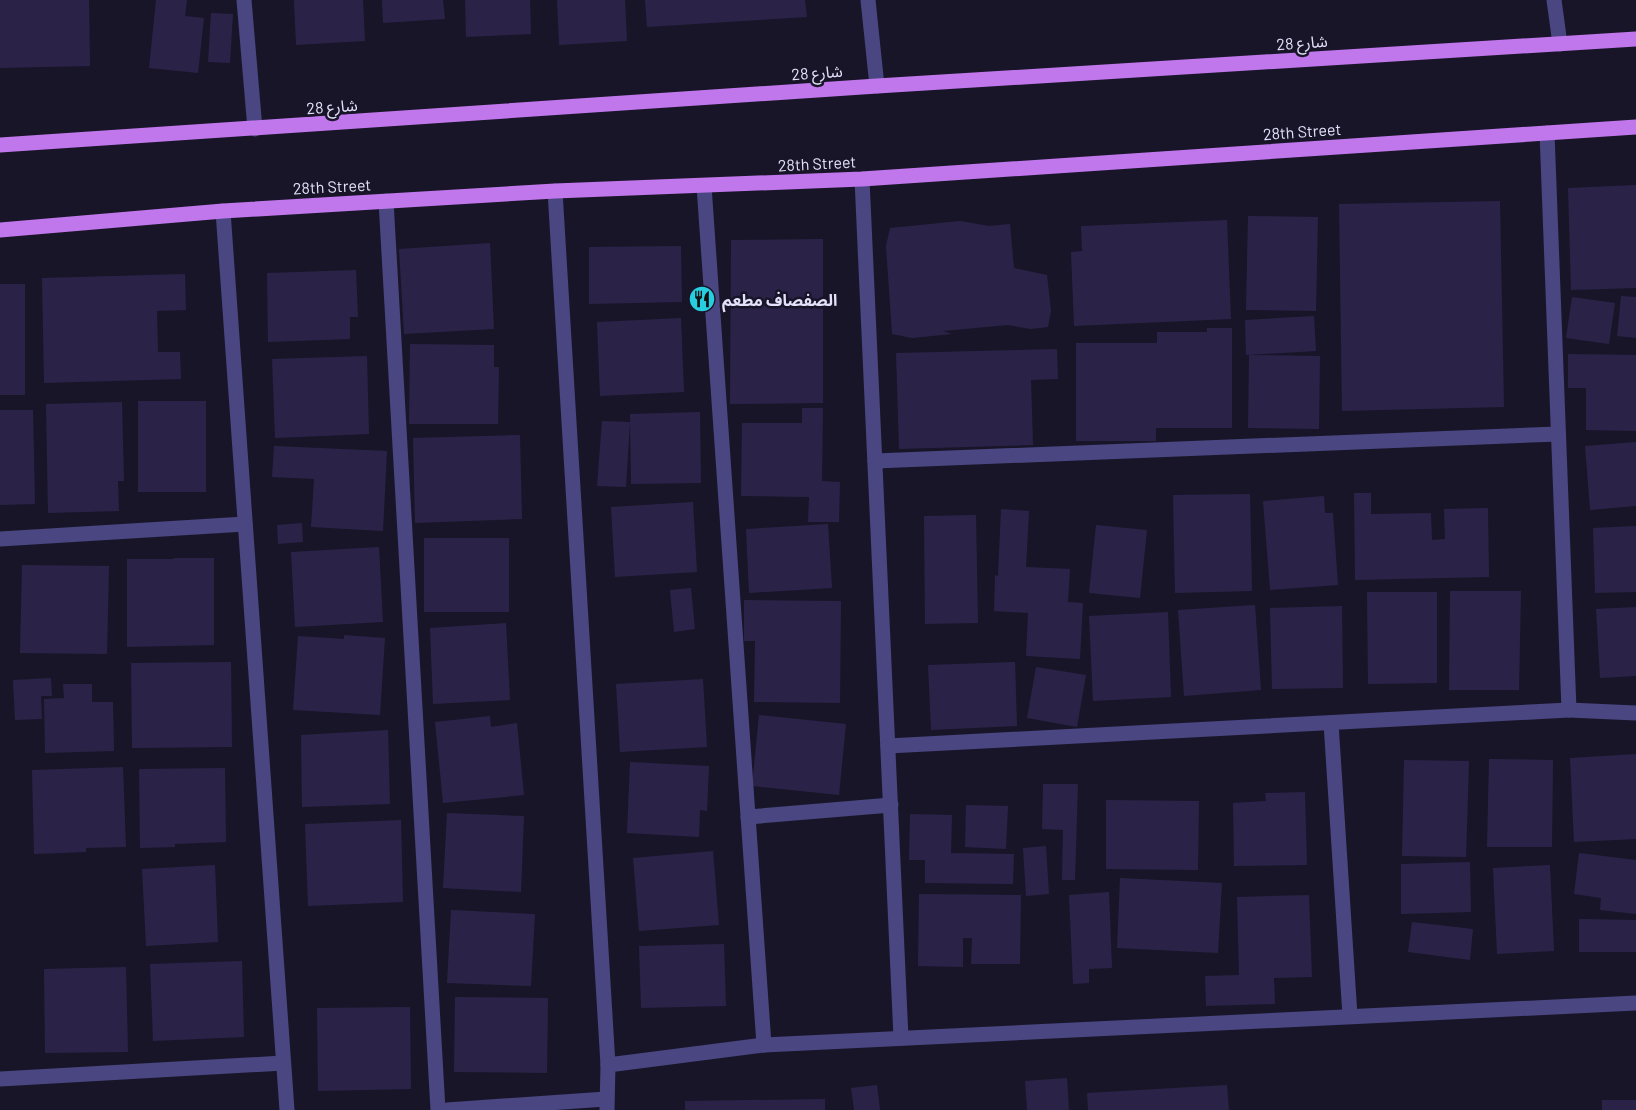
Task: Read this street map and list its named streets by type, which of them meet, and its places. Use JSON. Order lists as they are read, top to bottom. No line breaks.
{"streets":{"main road":["شارع 28","28th Street"]},"places":{"restaurant":["الصفصاف مطعم"]}}
